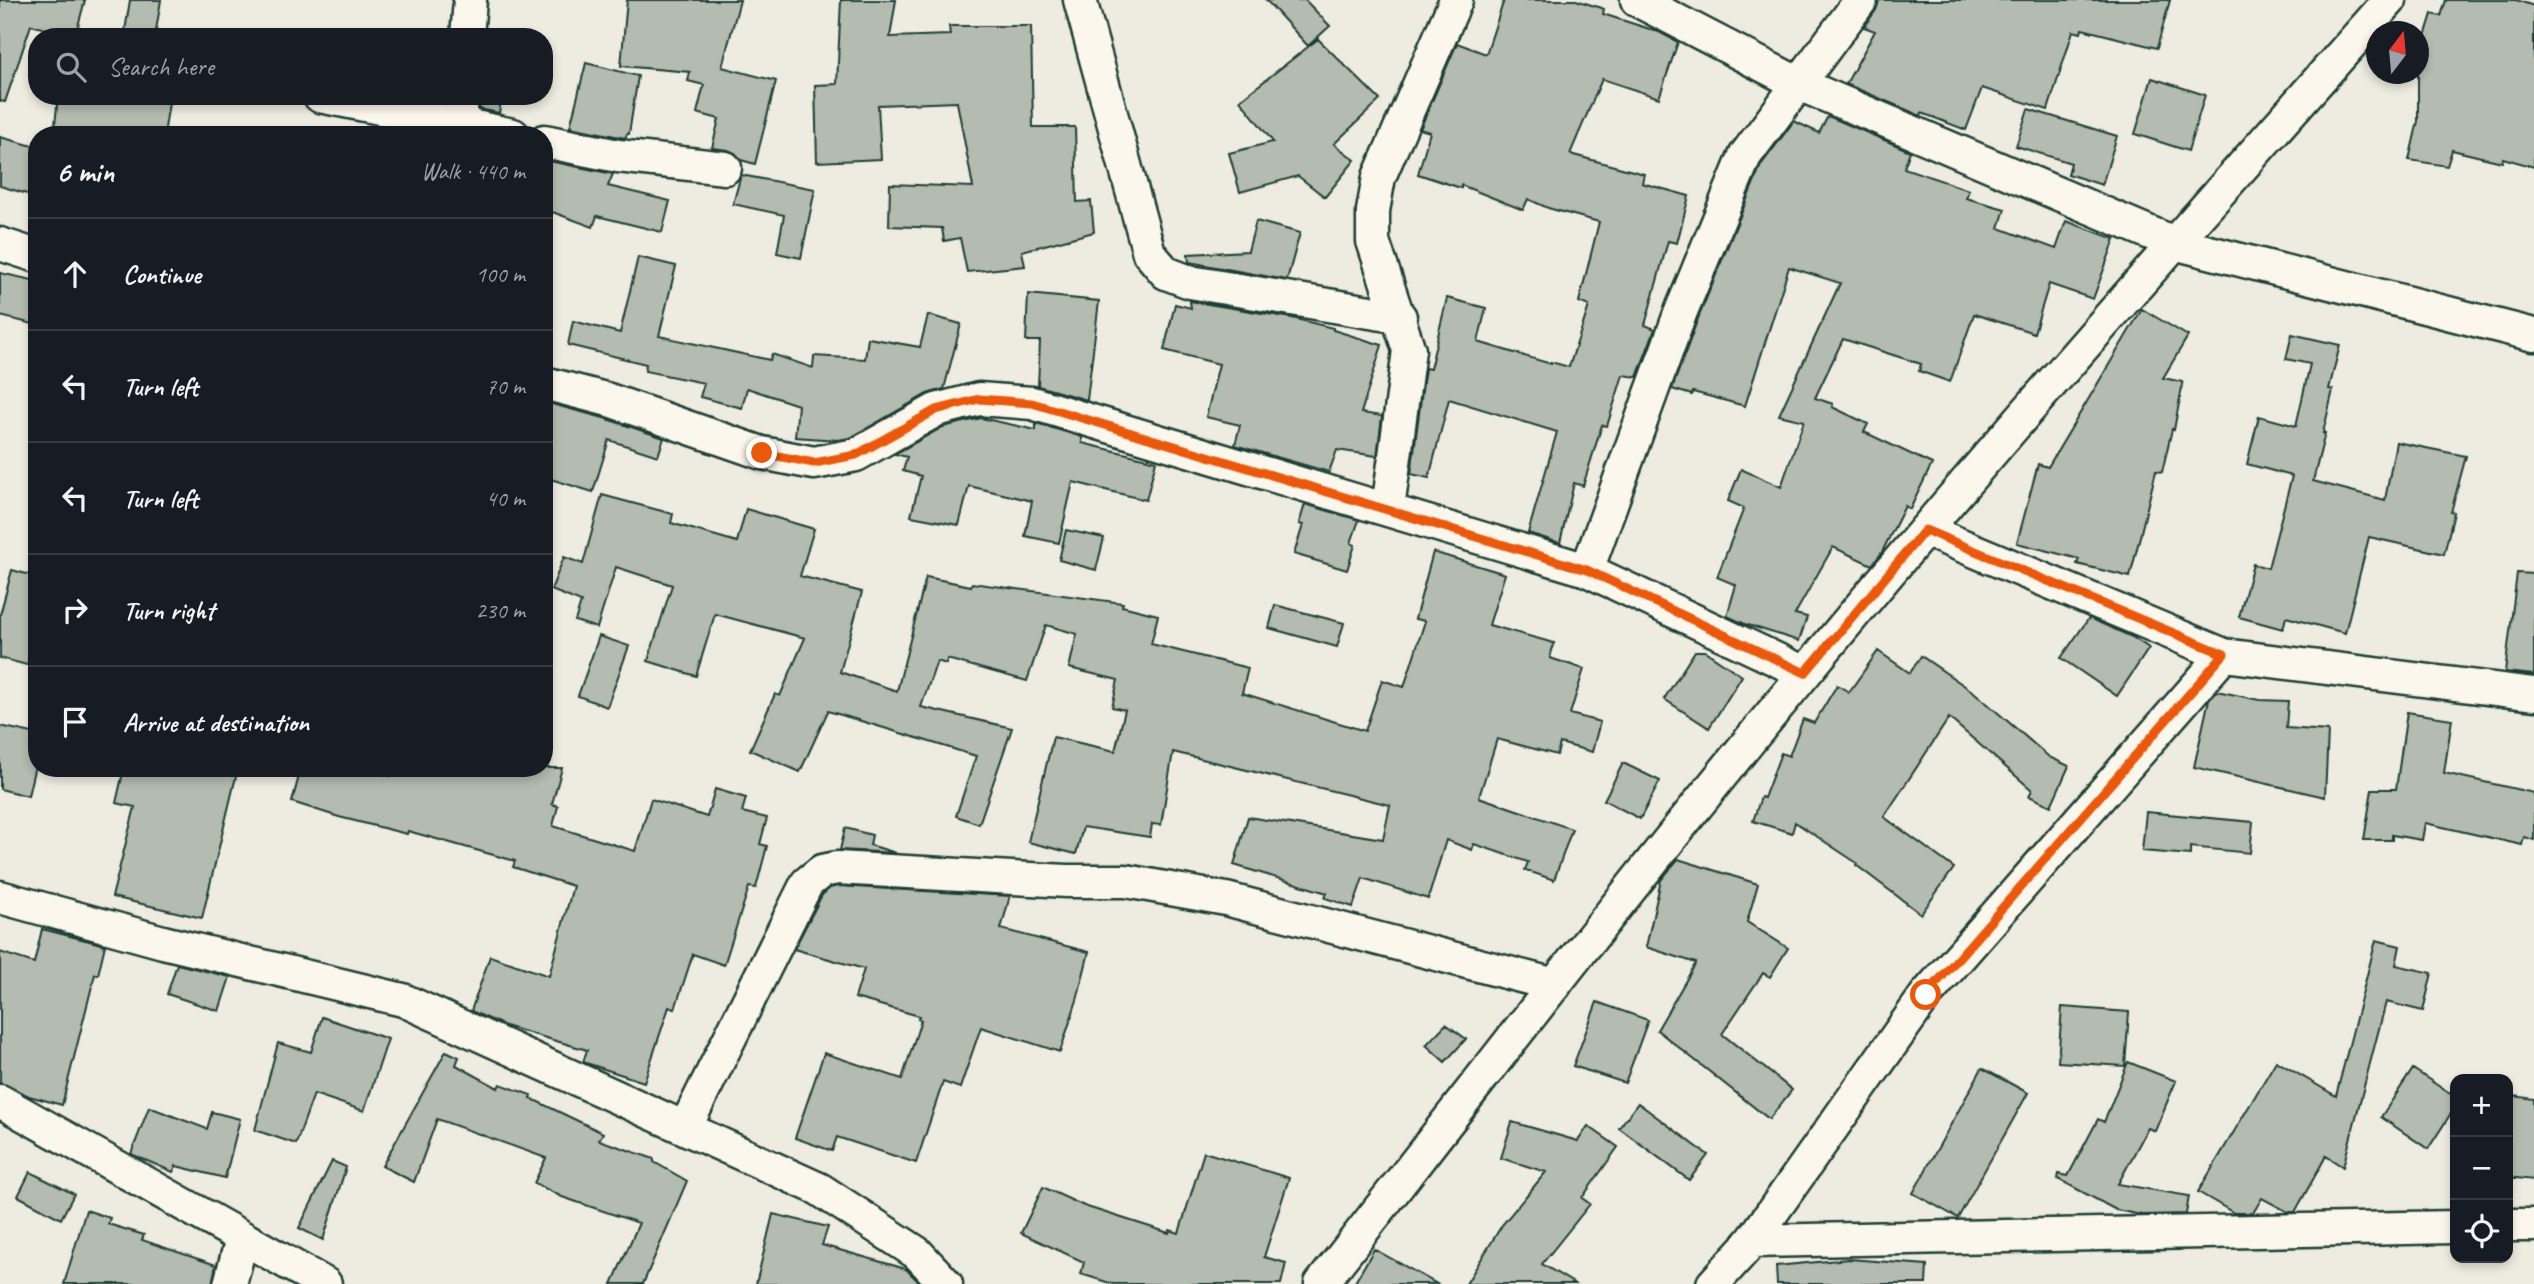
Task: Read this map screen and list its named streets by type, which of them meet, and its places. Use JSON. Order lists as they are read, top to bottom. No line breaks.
{"north":"top","page":{"search":"Search here","heading":["6 min","Walk · 440 m"],"list":[["Continue","100 m"],["Turn left","70 m"],["Turn left","40 m"],["Turn right","230 m"],"Arrive at destination"],"map_buttons":["+","−"]}}
